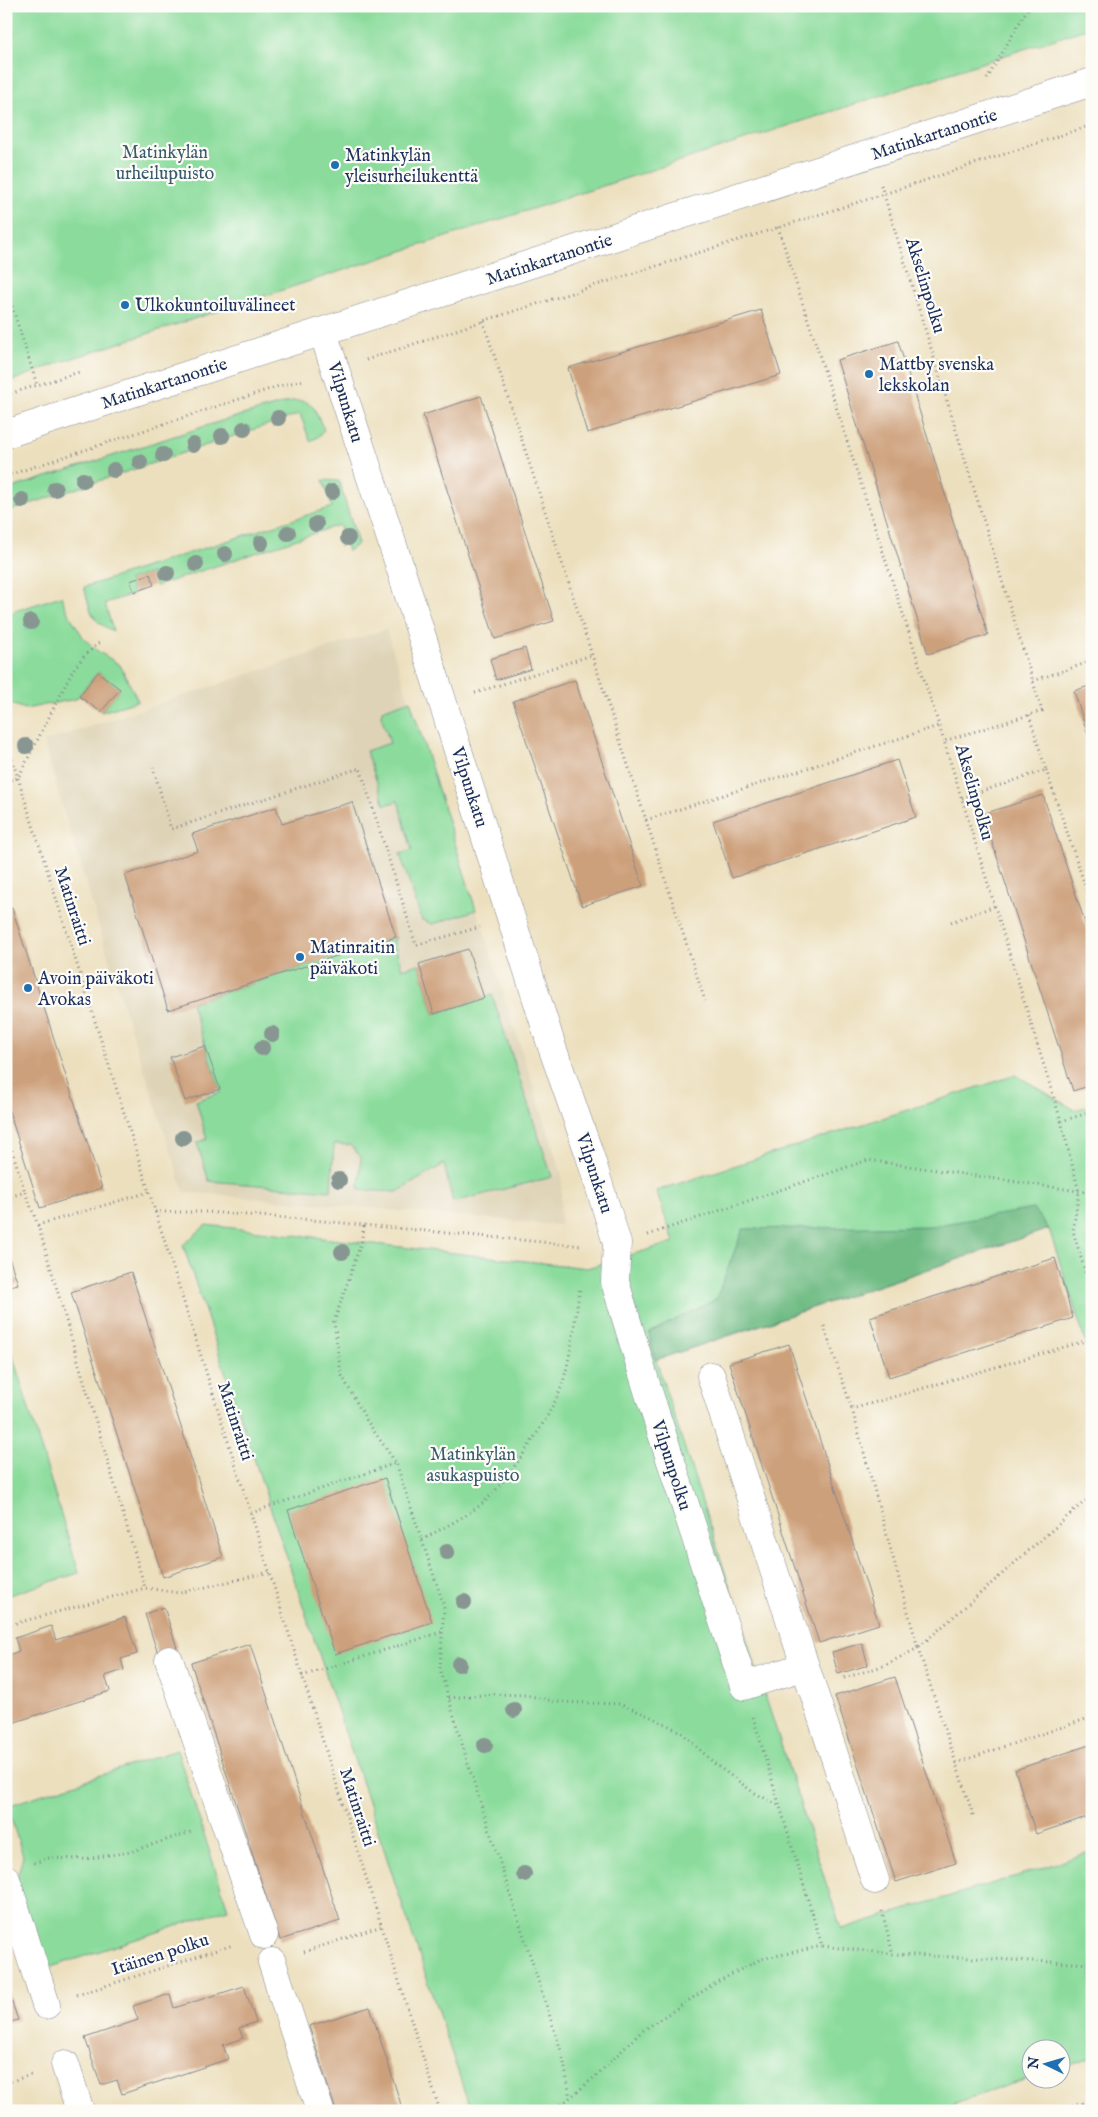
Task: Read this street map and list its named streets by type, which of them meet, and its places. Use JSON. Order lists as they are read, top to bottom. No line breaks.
{"streets":{"street":["Matinkartanontie","Vilpunkatu","Vilpunpolku"],"path":["Akselinpolku","Matinraitti","Itäinen polku"]},"crossings":[["Matinkartanontie","Vilpunkatu"],["Vilpunkatu","Vilpunpolku"]],"parks":["Matinkylän urheilupuisto","Matinkylän asukaspuisto"],"places":["Matinkylän yleisurheilukenttä","Ulkokuntoiluvälineet","Mattby svenska lekskolan","Matinraitin päiväkoti","Avoin päiväkoti Avokas"],"north":"left"}
